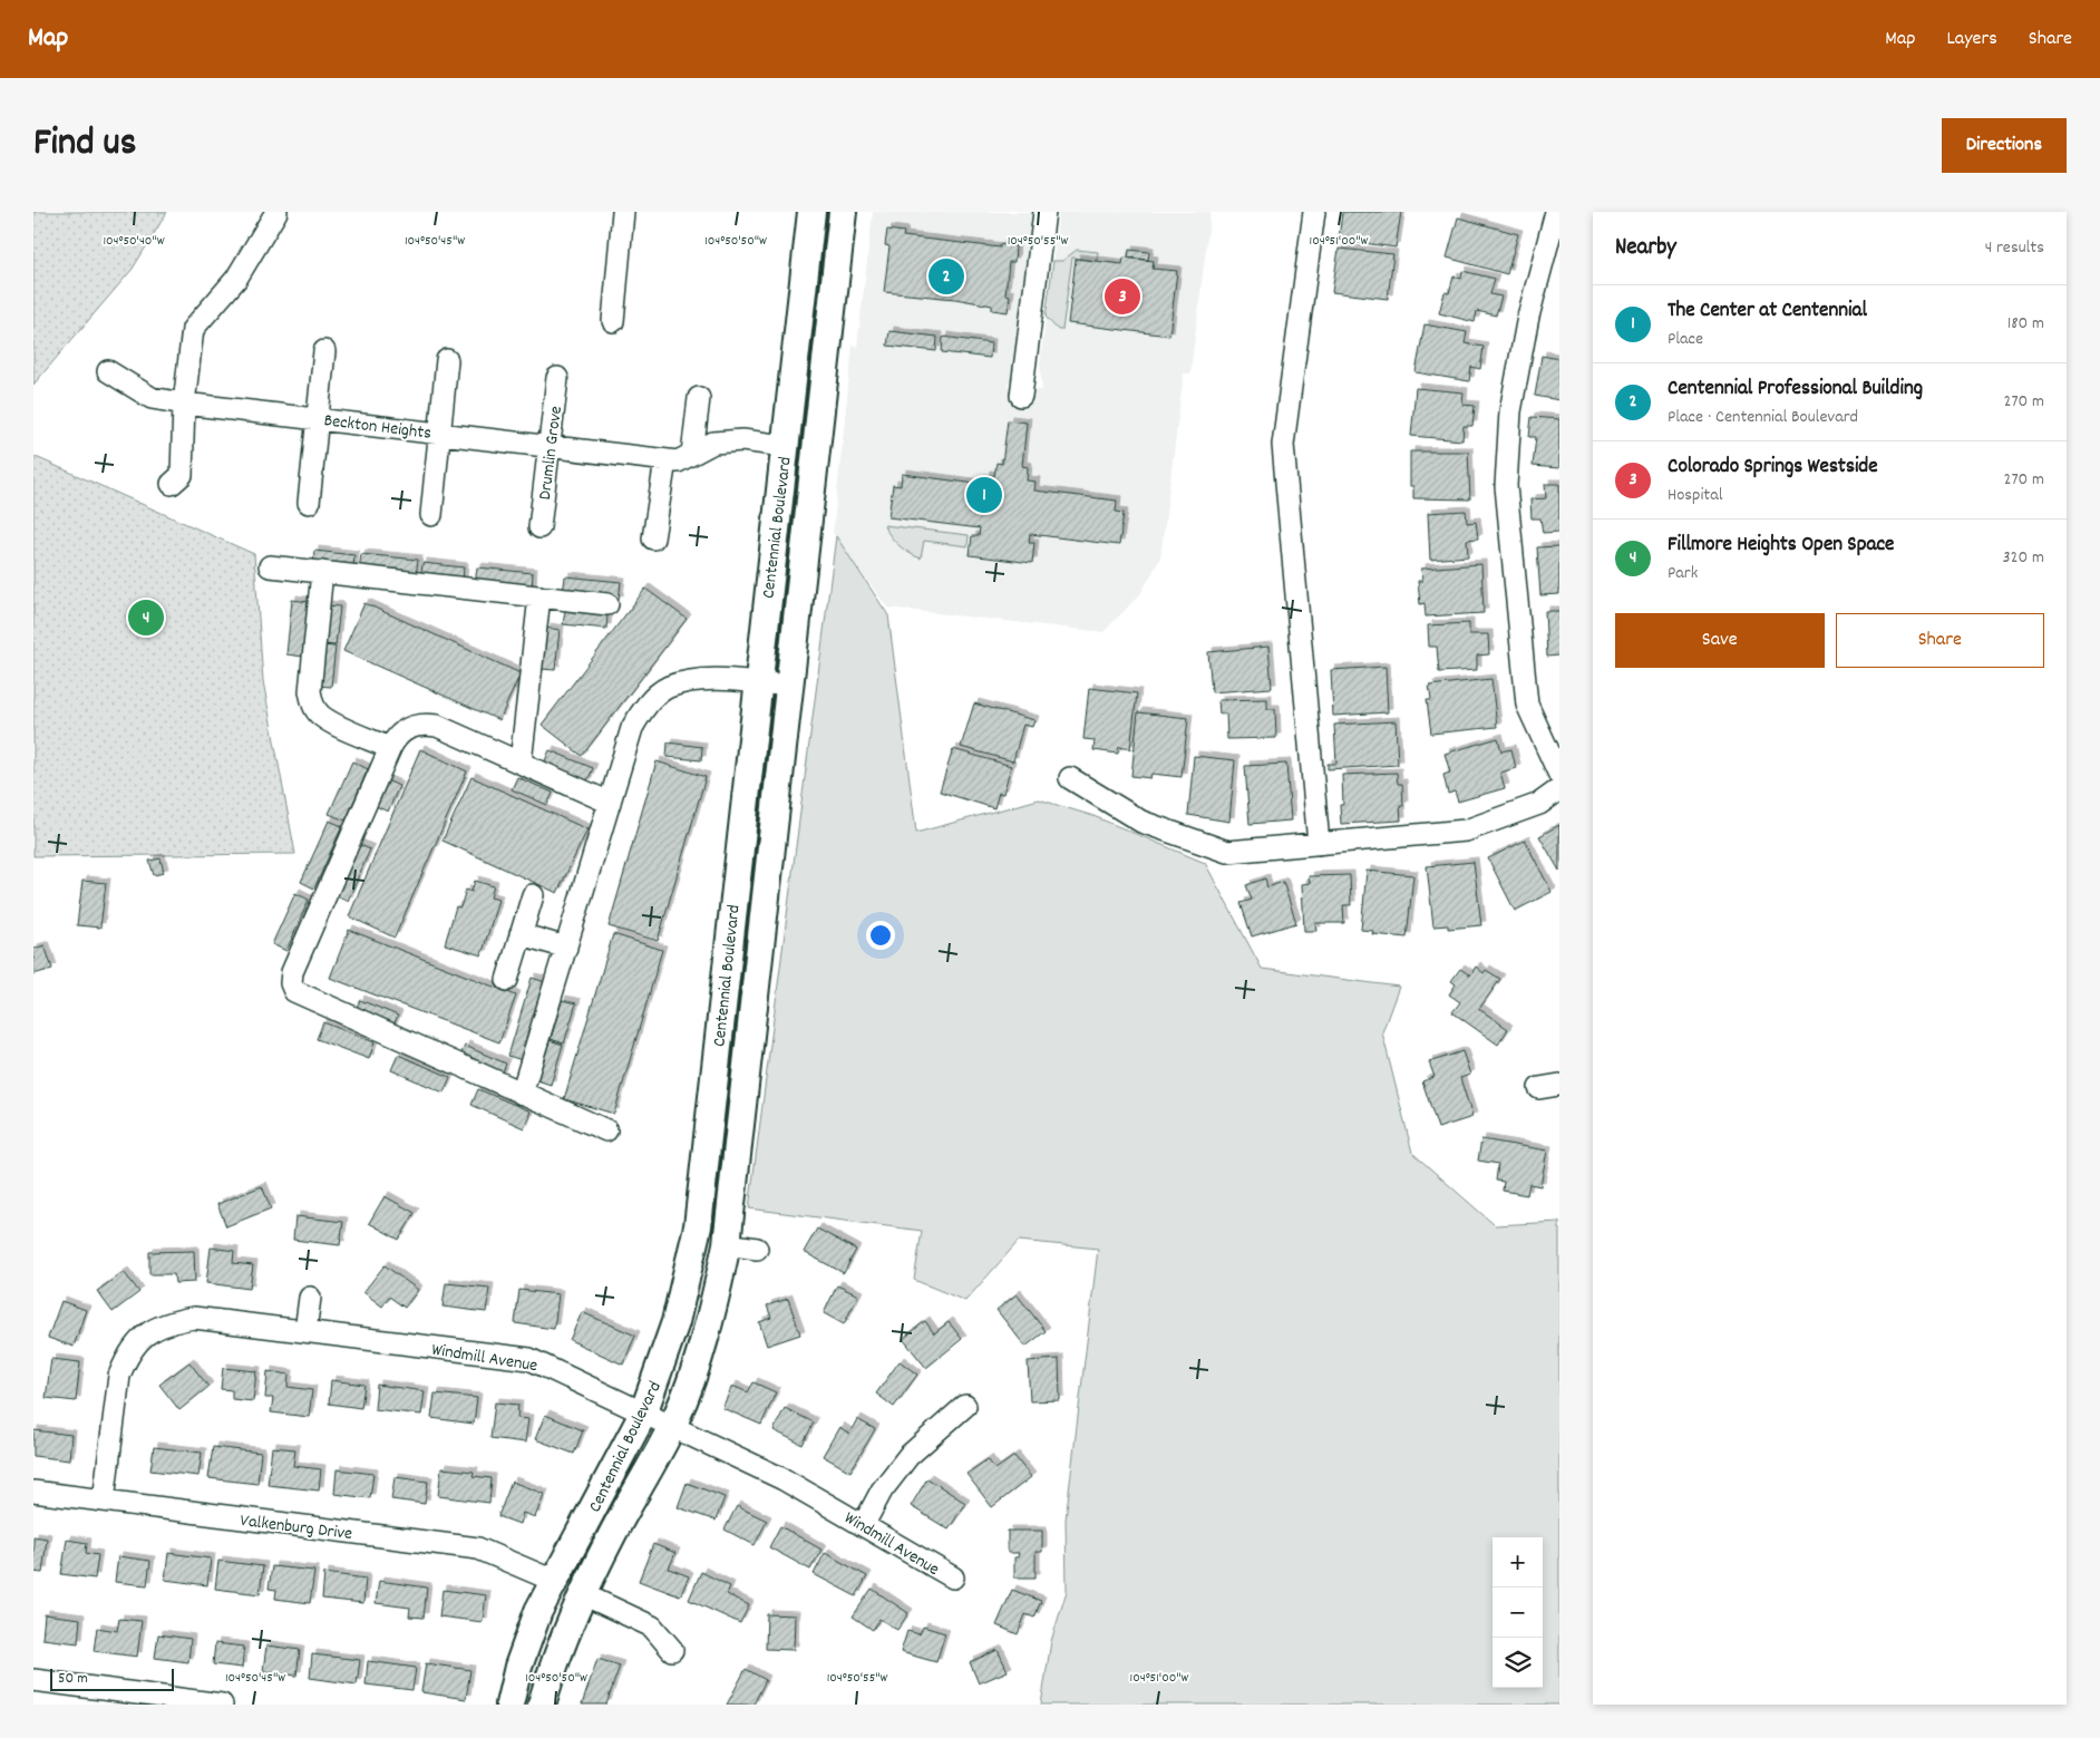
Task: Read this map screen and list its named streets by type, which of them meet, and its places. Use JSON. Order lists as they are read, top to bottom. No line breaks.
{"streets":{"main road":["Centennial Boulevard"],"street":["Beckton Heights","Drumlin Grove","Windmill Avenue","Valkenburg Drive"]},"crossings":[["Beckton Heights","Drumlin Grove"],["Beckton Heights","Centennial Boulevard"],["Centennial Boulevard","Windmill Avenue"],["Centennial Boulevard","Valkenburg Drive"],["Windmill Avenue","Valkenburg Drive"]],"scale_bar":"50 m","page":{"header":"Map","nav":["Map","Layers","Share"],"title":"Find us","buttons":["Directions",["Save","Share"]],"heading":["Nearby","4 results"],"pins":["2","3","1","4"],"list":[{"mark":"1","name":"The Center at Centennial","note":"Place","value":"180 m"},{"mark":"2","name":"Centennial Professional Building","note":"Place · Centennial Boulevard","value":"270 m"},{"mark":"3","name":"Colorado Springs Westside","note":"Hospital","value":"270 m"},{"mark":"4","name":"Fillmore Heights Open Space","note":"Park","value":"320 m"}],"map_buttons":["+","−"],"scale":"50 m"},"coordinates":["104°50'40\"W","104°50'45\"W","104°50'50\"W","104°50'55\"W","104°51'00\"W"]}
